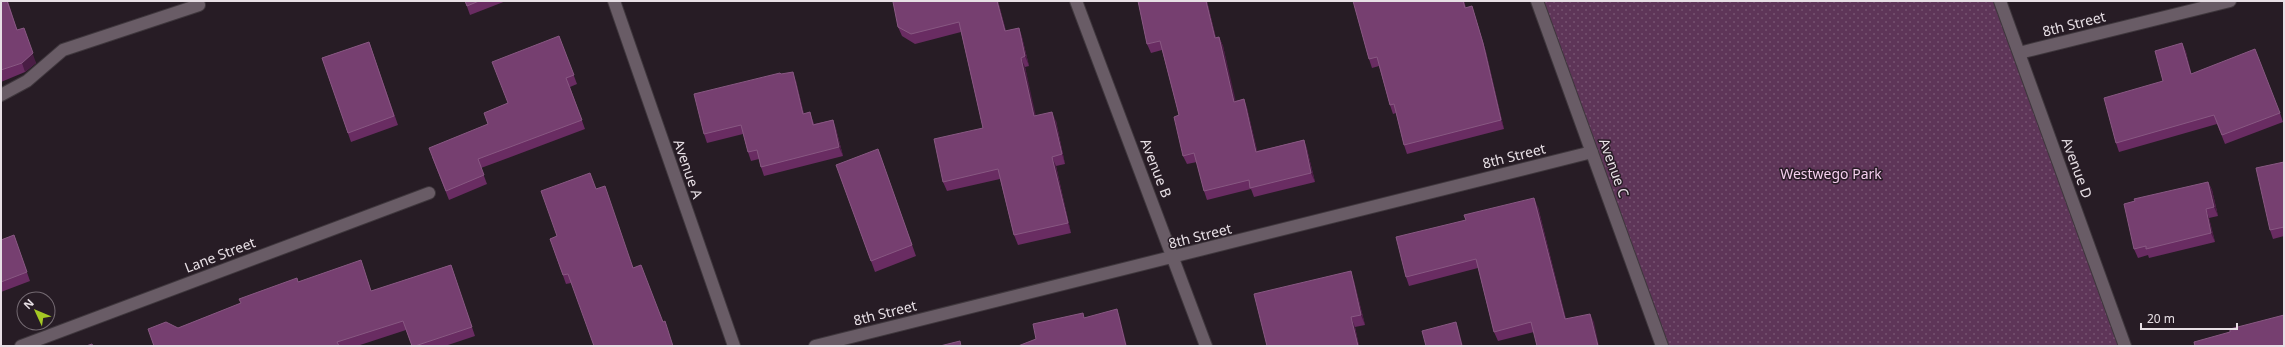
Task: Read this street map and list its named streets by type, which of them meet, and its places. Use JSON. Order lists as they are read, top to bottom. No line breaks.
{"streets":{"street":["8th Street","Avenue B","Avenue C","Avenue D","Avenue A","Lane Street"]},"crossings":[["8th Street","Avenue B"],["8th Street","Avenue C"],["8th Street","Avenue D"]],"parks":["Westwego Park"],"scale_bar":"20 m","north":"top left"}
